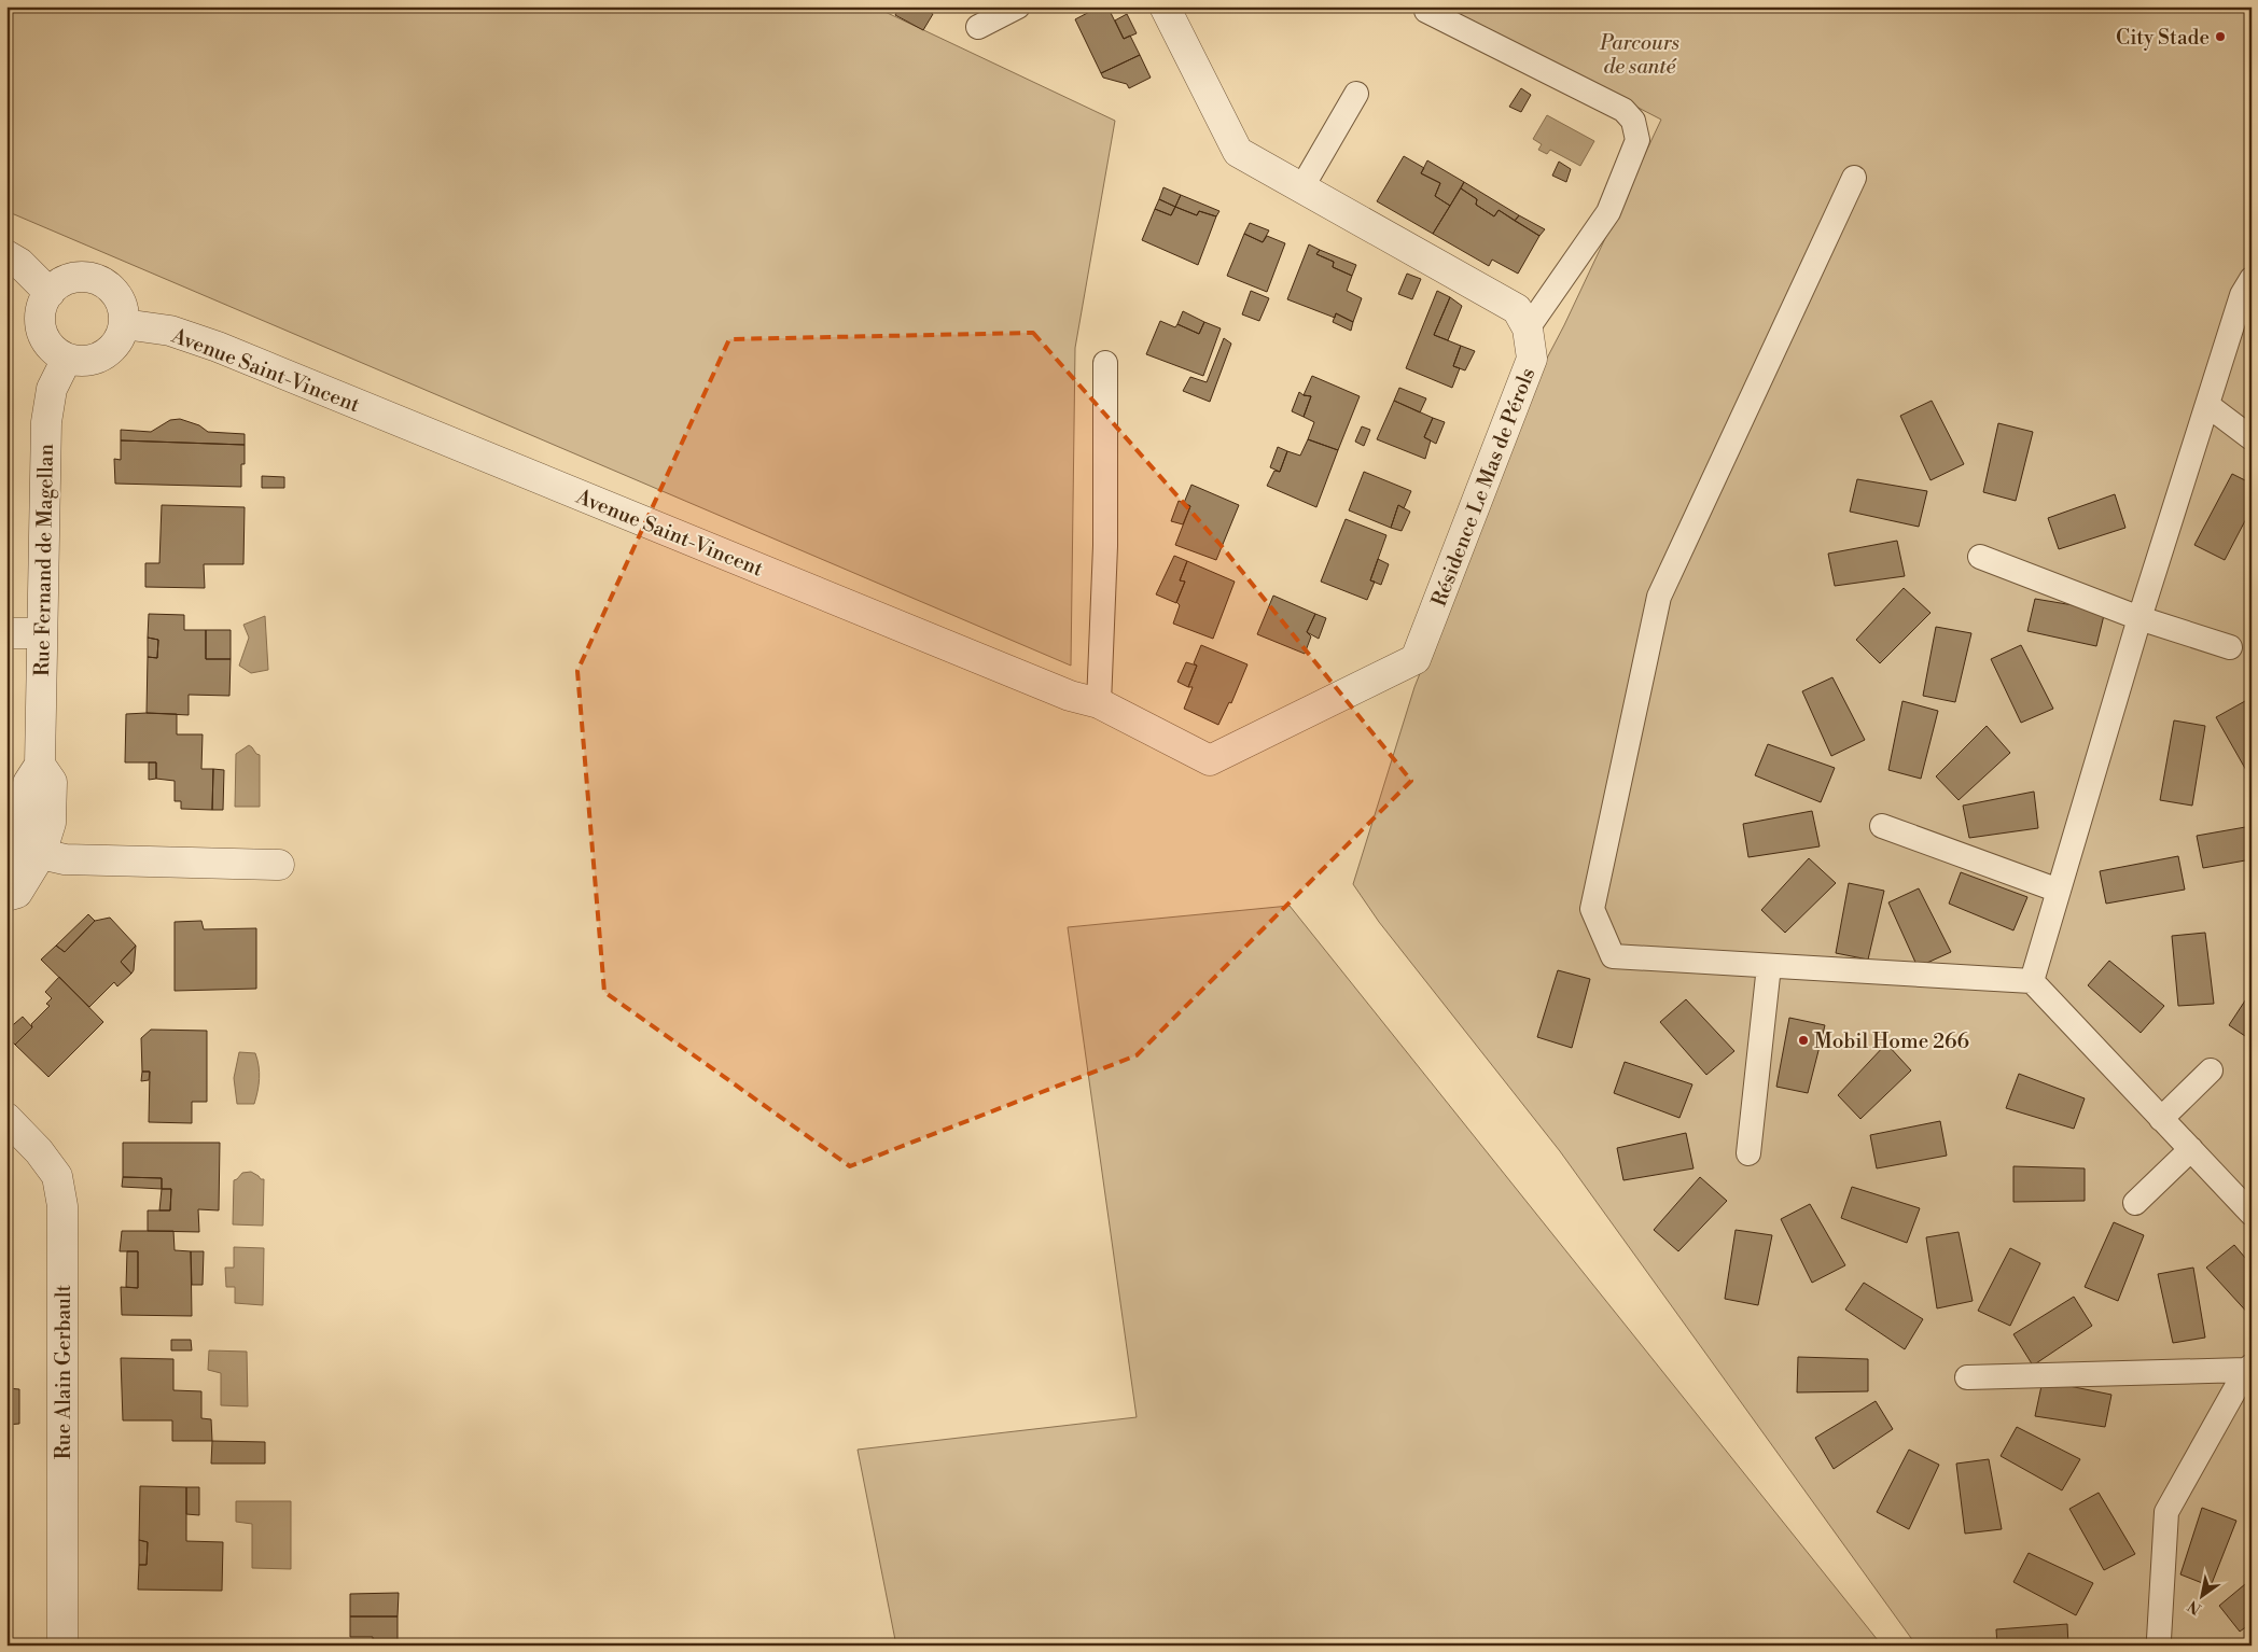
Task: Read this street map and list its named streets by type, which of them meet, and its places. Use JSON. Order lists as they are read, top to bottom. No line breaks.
{"streets":{"street":["Avenue Saint-Vincent","Résidence Le Mas de Pérols","Rue Fernand de Magellan","Rue Alain Gerbault"]},"crossings":[["Avenue Saint-Vincent","Résidence Le Mas de Pérols"],["Avenue Saint-Vincent","Rue Fernand de Magellan"]],"parks":["Parcours de santé"],"places":["City Stade","Mobil Home 266"],"north":"bottom left"}
